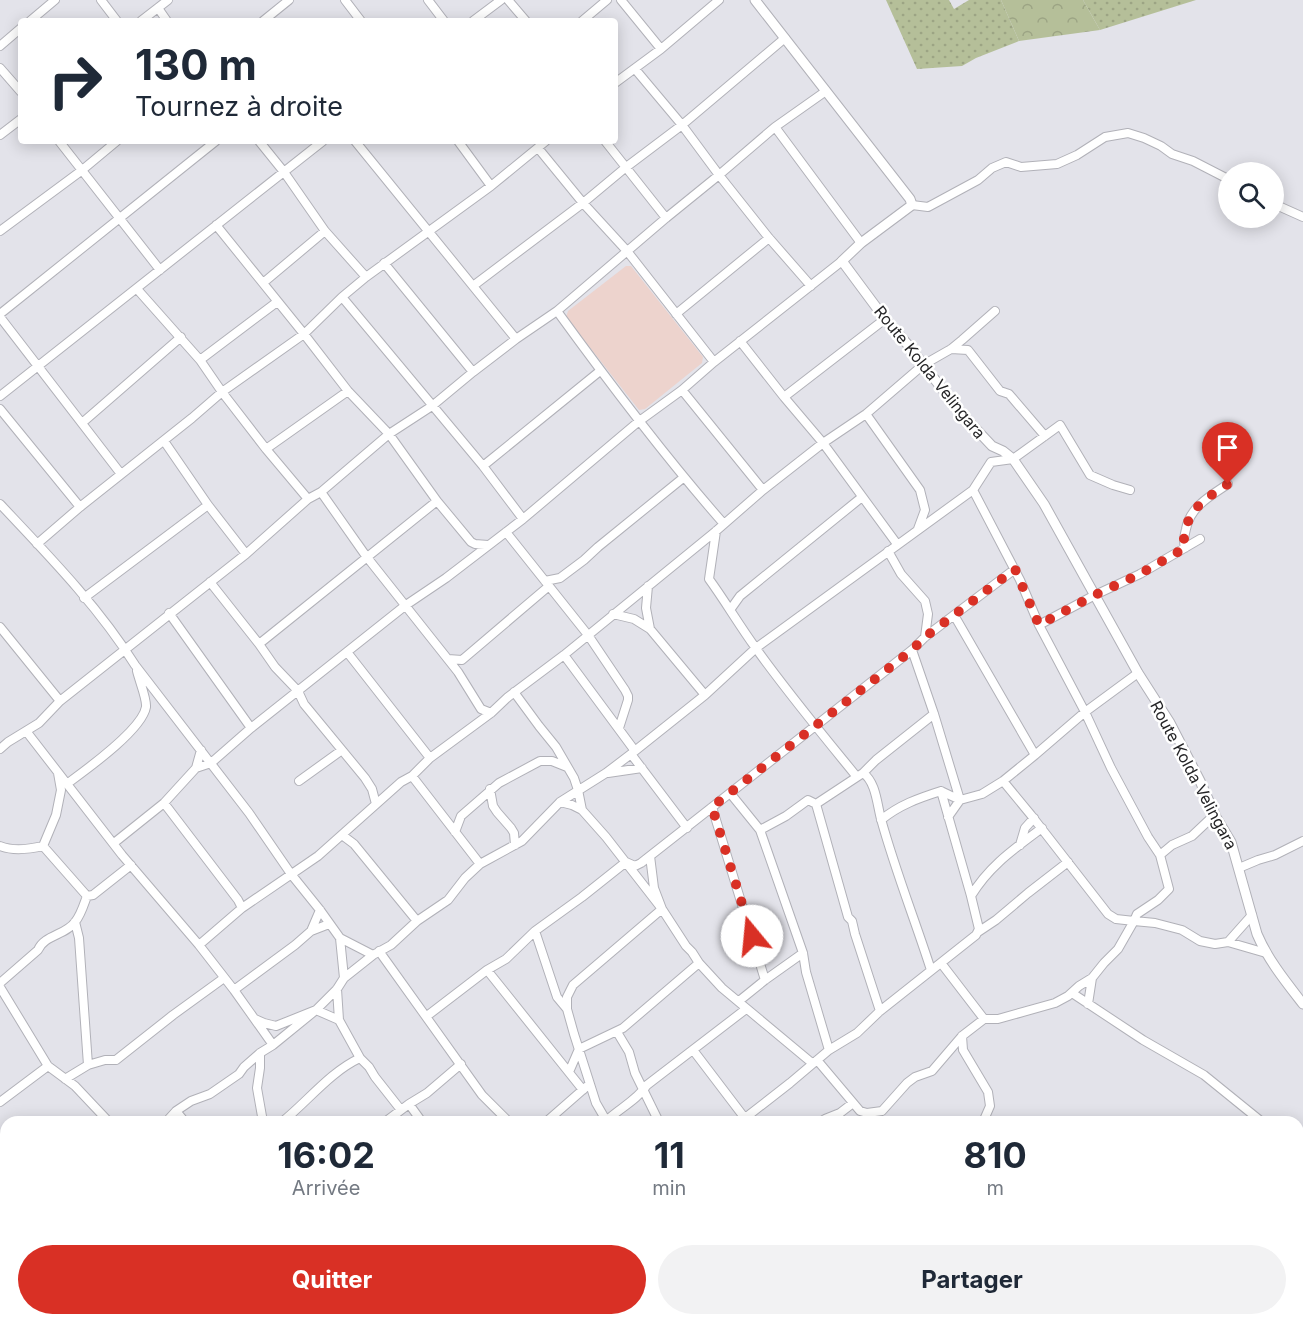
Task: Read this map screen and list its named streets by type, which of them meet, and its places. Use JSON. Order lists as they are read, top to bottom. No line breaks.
{"streets":{"main road":["Route Kolda Velingara"]},"page":{"turn":["130 m","Tournez à droite"],"eta":["16:02","Arrivée","11","min","810","m"],"buttons":["Quitter","Partager"]}}
